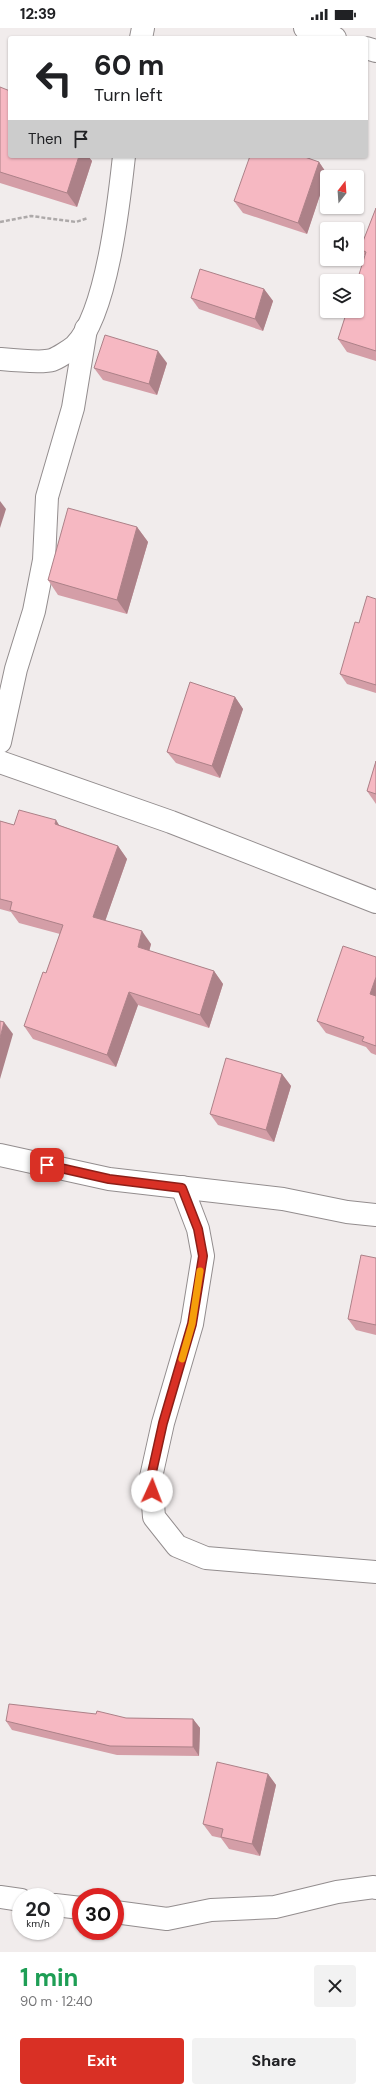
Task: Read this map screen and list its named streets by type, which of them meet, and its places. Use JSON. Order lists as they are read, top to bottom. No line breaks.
{"north":"top","page":{"status":"12:39","turn":["60 m","Turn left"],"then":"Then","speed":"20 km/h","limit":"30","heading":["1 min","90 m · 12:40"],"buttons":["Exit","Share"]}}
